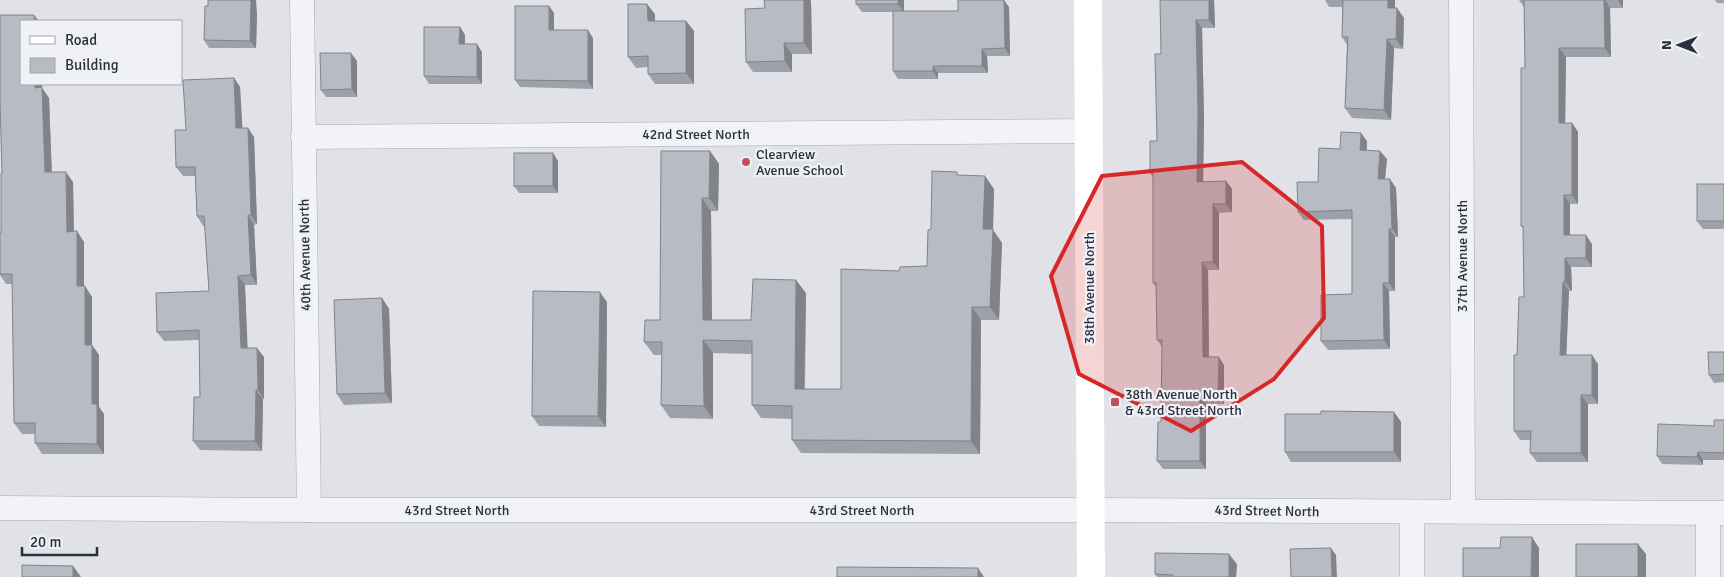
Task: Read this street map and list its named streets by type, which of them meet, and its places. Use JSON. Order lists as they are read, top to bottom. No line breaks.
{"streets":{"main road":["38th Avenue North"],"street":["42nd Street North","40th Avenue North","37th Avenue North","43rd Street North"]},"crossings":[["42nd Street North","40th Avenue North"],["42nd Street North","38th Avenue North"],["40th Avenue North","43rd Street North"],["37th Avenue North","43rd Street North"],["38th Avenue North","43rd Street North"]],"places":{"other":["Clearview Avenue School"],"transit":["38th Avenue North & 43rd Street North"]},"legend":["Road","Building"],"scale_bar":"20 m","north":"left"}
